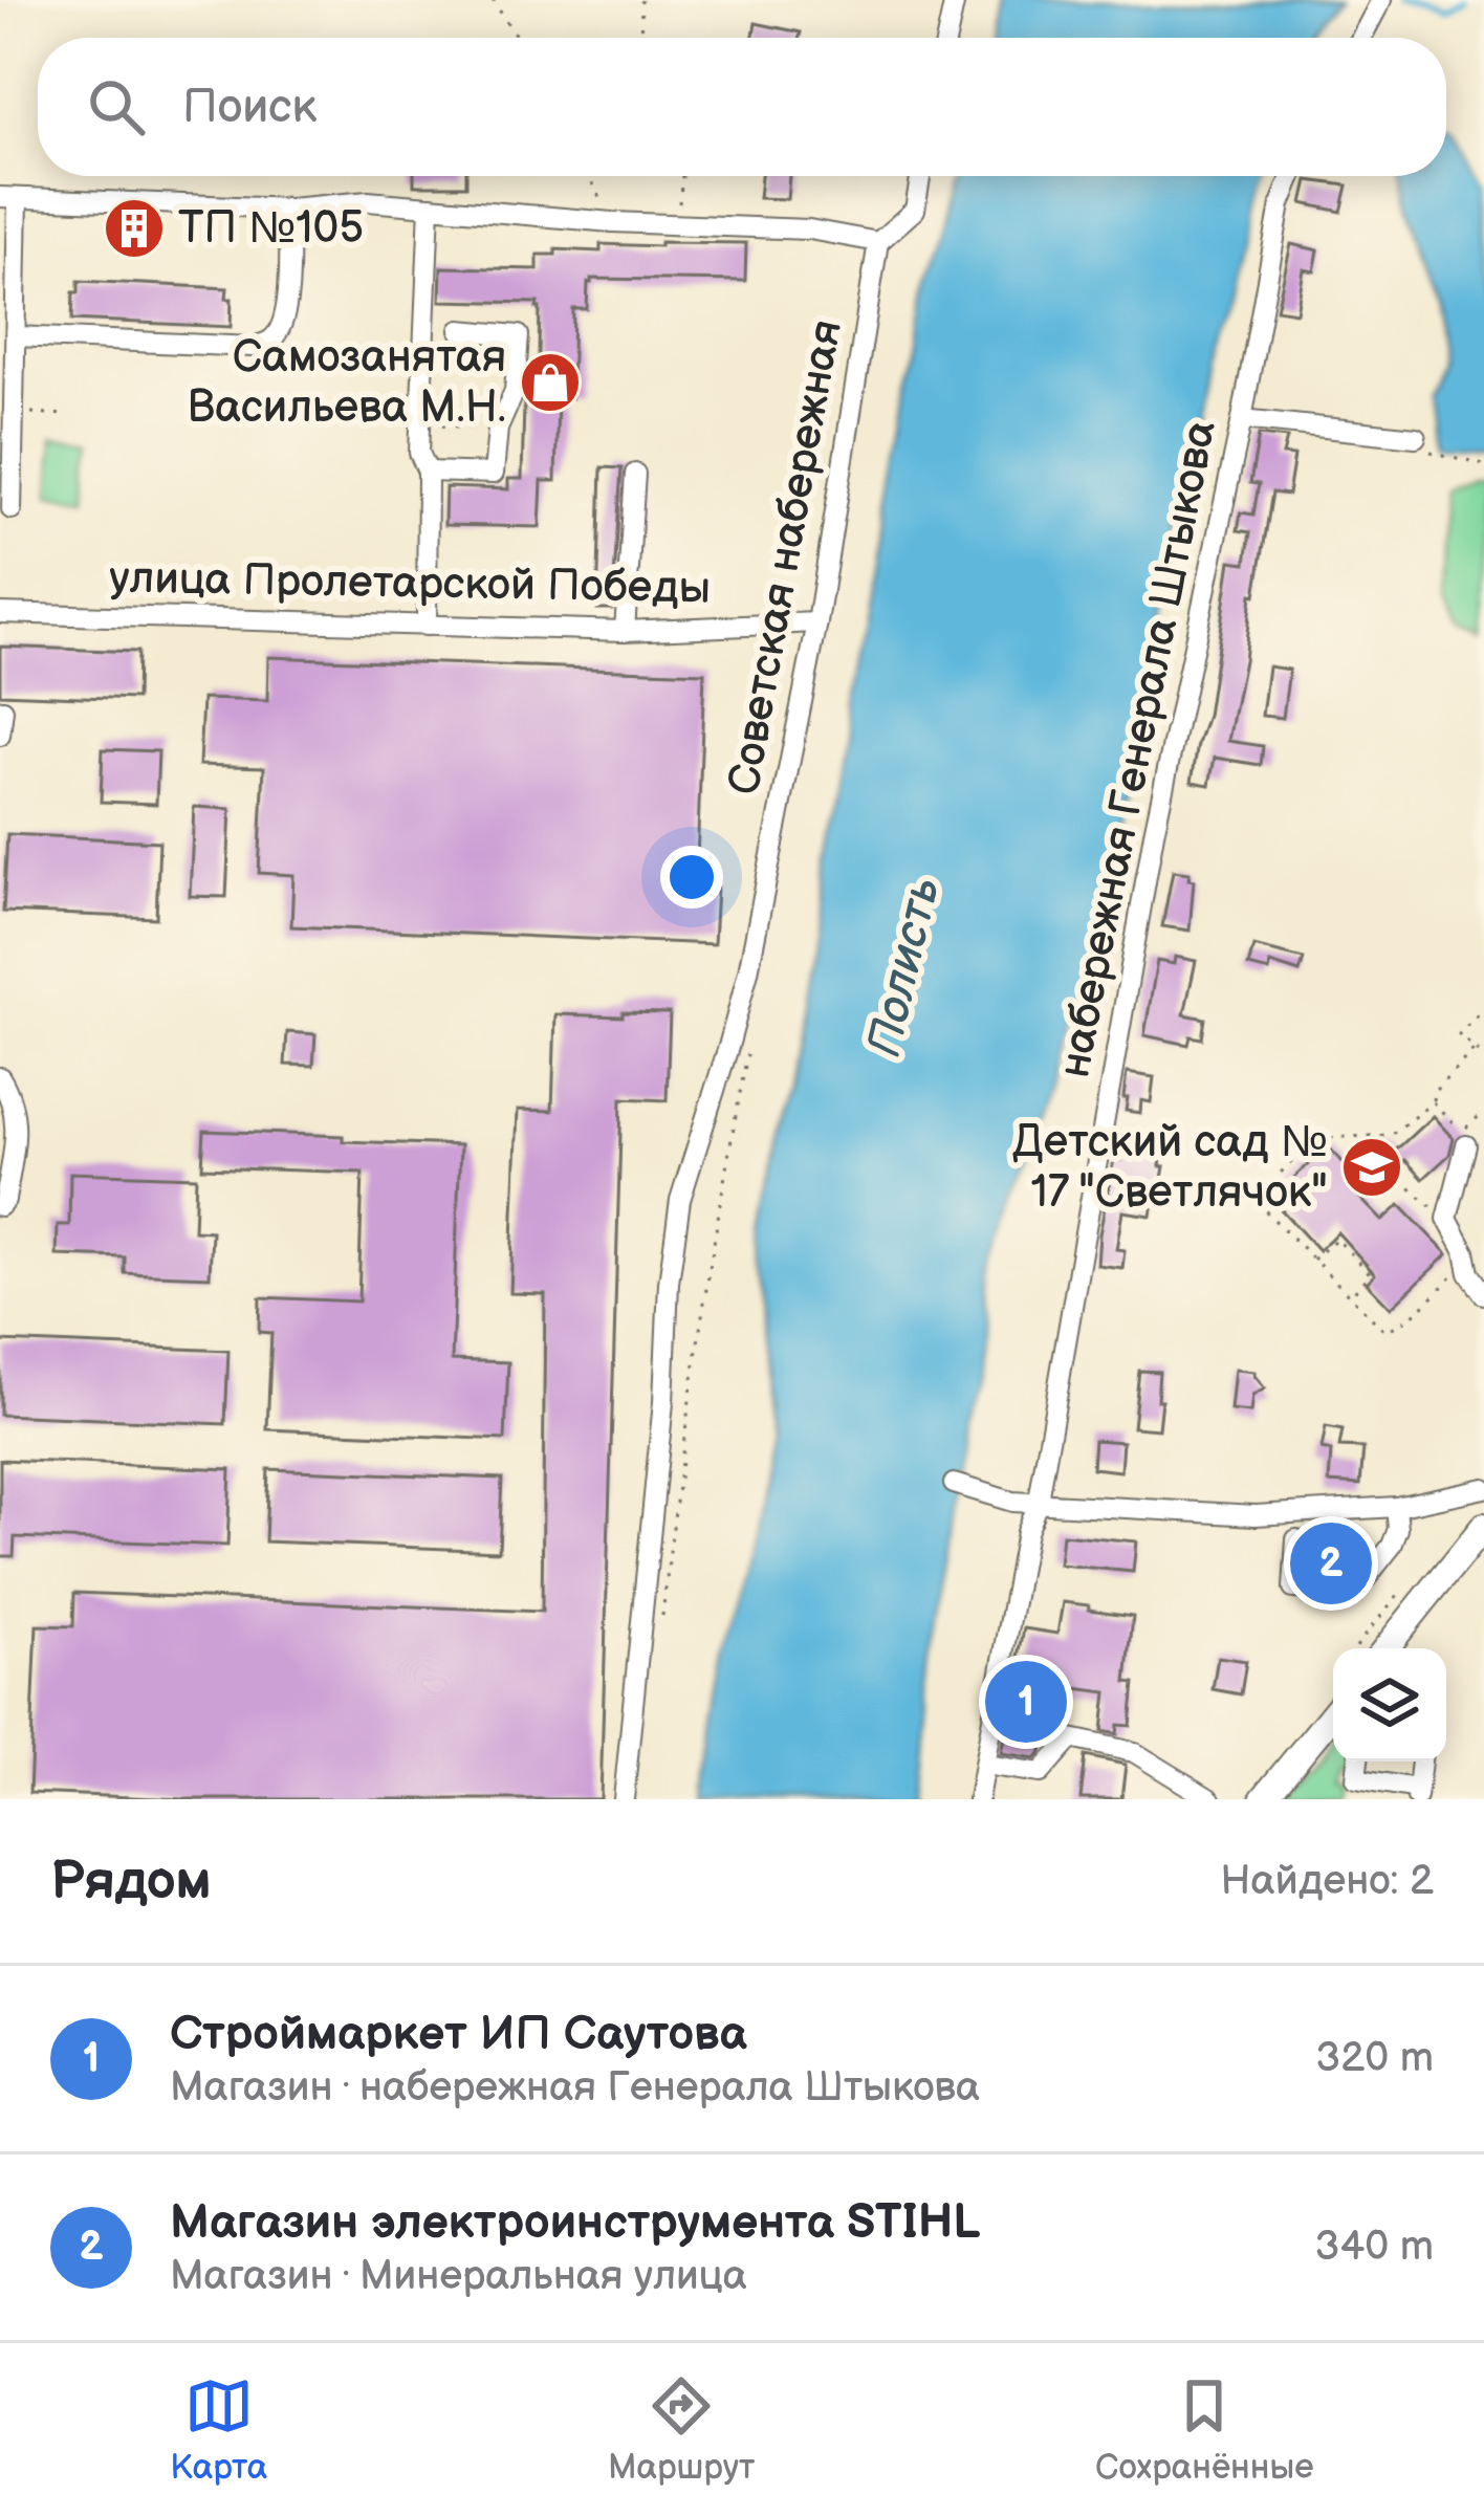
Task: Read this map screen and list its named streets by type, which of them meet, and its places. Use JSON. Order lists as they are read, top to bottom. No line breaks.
{"streets":{"street":["Советская набережная","улица Пролетарской Победы","набережная Генерала Штыкова"]},"crossings":[["Советская набережная","улица Пролетарской Победы"]],"water":["Полисть"],"places":{"building":["ТП №105"],"shop":["Самозанятая Васильева М.Н."],"school or university":["Детский сад № 17 \"Светлячок\""]},"page":{"search":"Поиск","pins":["2","1"],"heading":["Рядом","Найдено: 2"],"list":[{"mark":"1","name":"Строймаркет ИП Саутова","note":"Магазин · набережная Генерала Штыкова","value":"320 m"},{"mark":"2","name":"Магазин электроинструмента STIHL","note":"Магазин · Минеральная улица","value":"340 m"}],"nav":["Карта","Маршрут","Сохранённые"]}}
